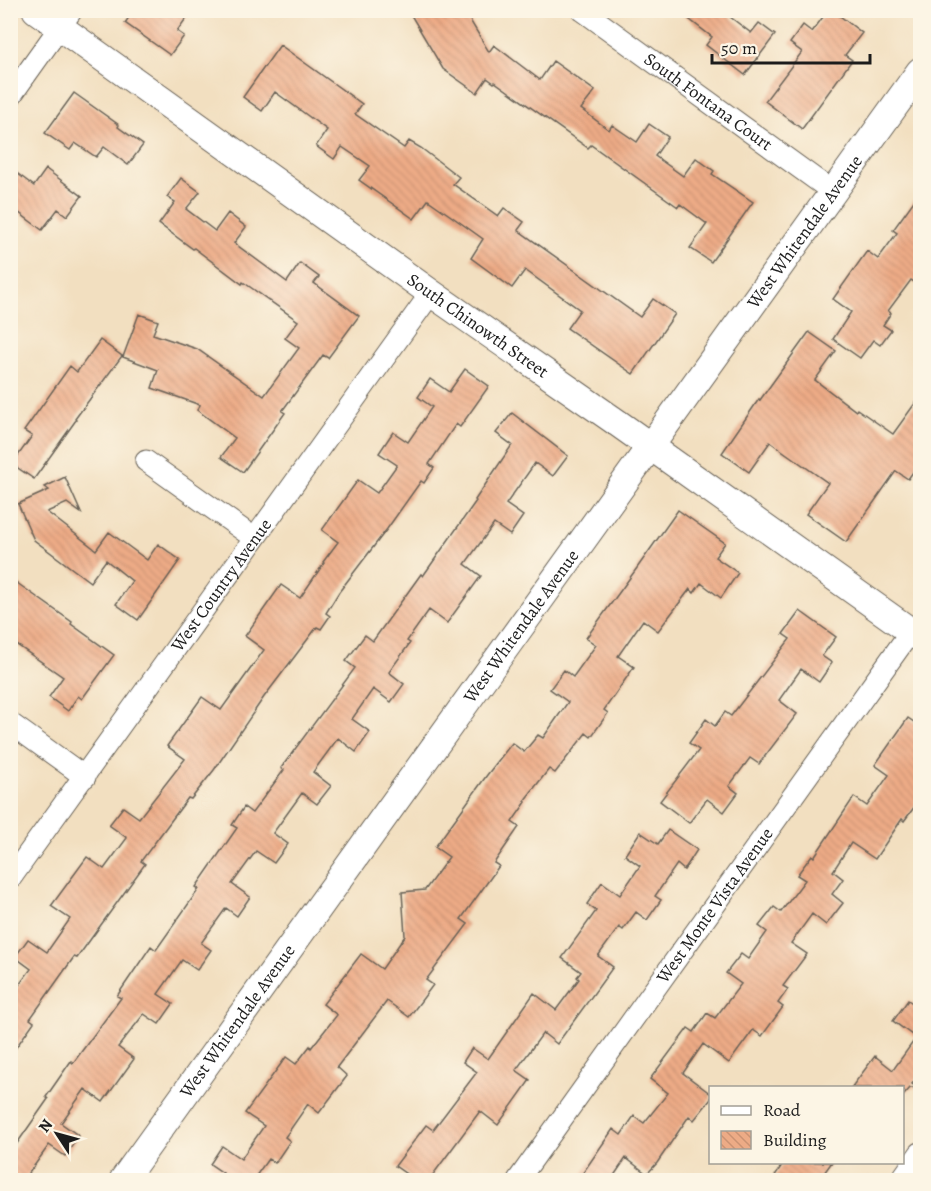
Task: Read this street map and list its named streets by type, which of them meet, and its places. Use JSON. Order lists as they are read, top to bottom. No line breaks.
{"streets":{"street":["South Fontana Court","West Whitendale Avenue","South Chinowth Street","West Country Avenue","West Monte Vista Avenue"]},"crossings":[["South Fontana Court","West Whitendale Avenue"],["West Whitendale Avenue","South Chinowth Street"],["South Chinowth Street","West Country Avenue"],["South Chinowth Street","West Monte Vista Avenue"]],"legend":["Road","Building"],"scale_bar":"50 m","north":"top left"}
